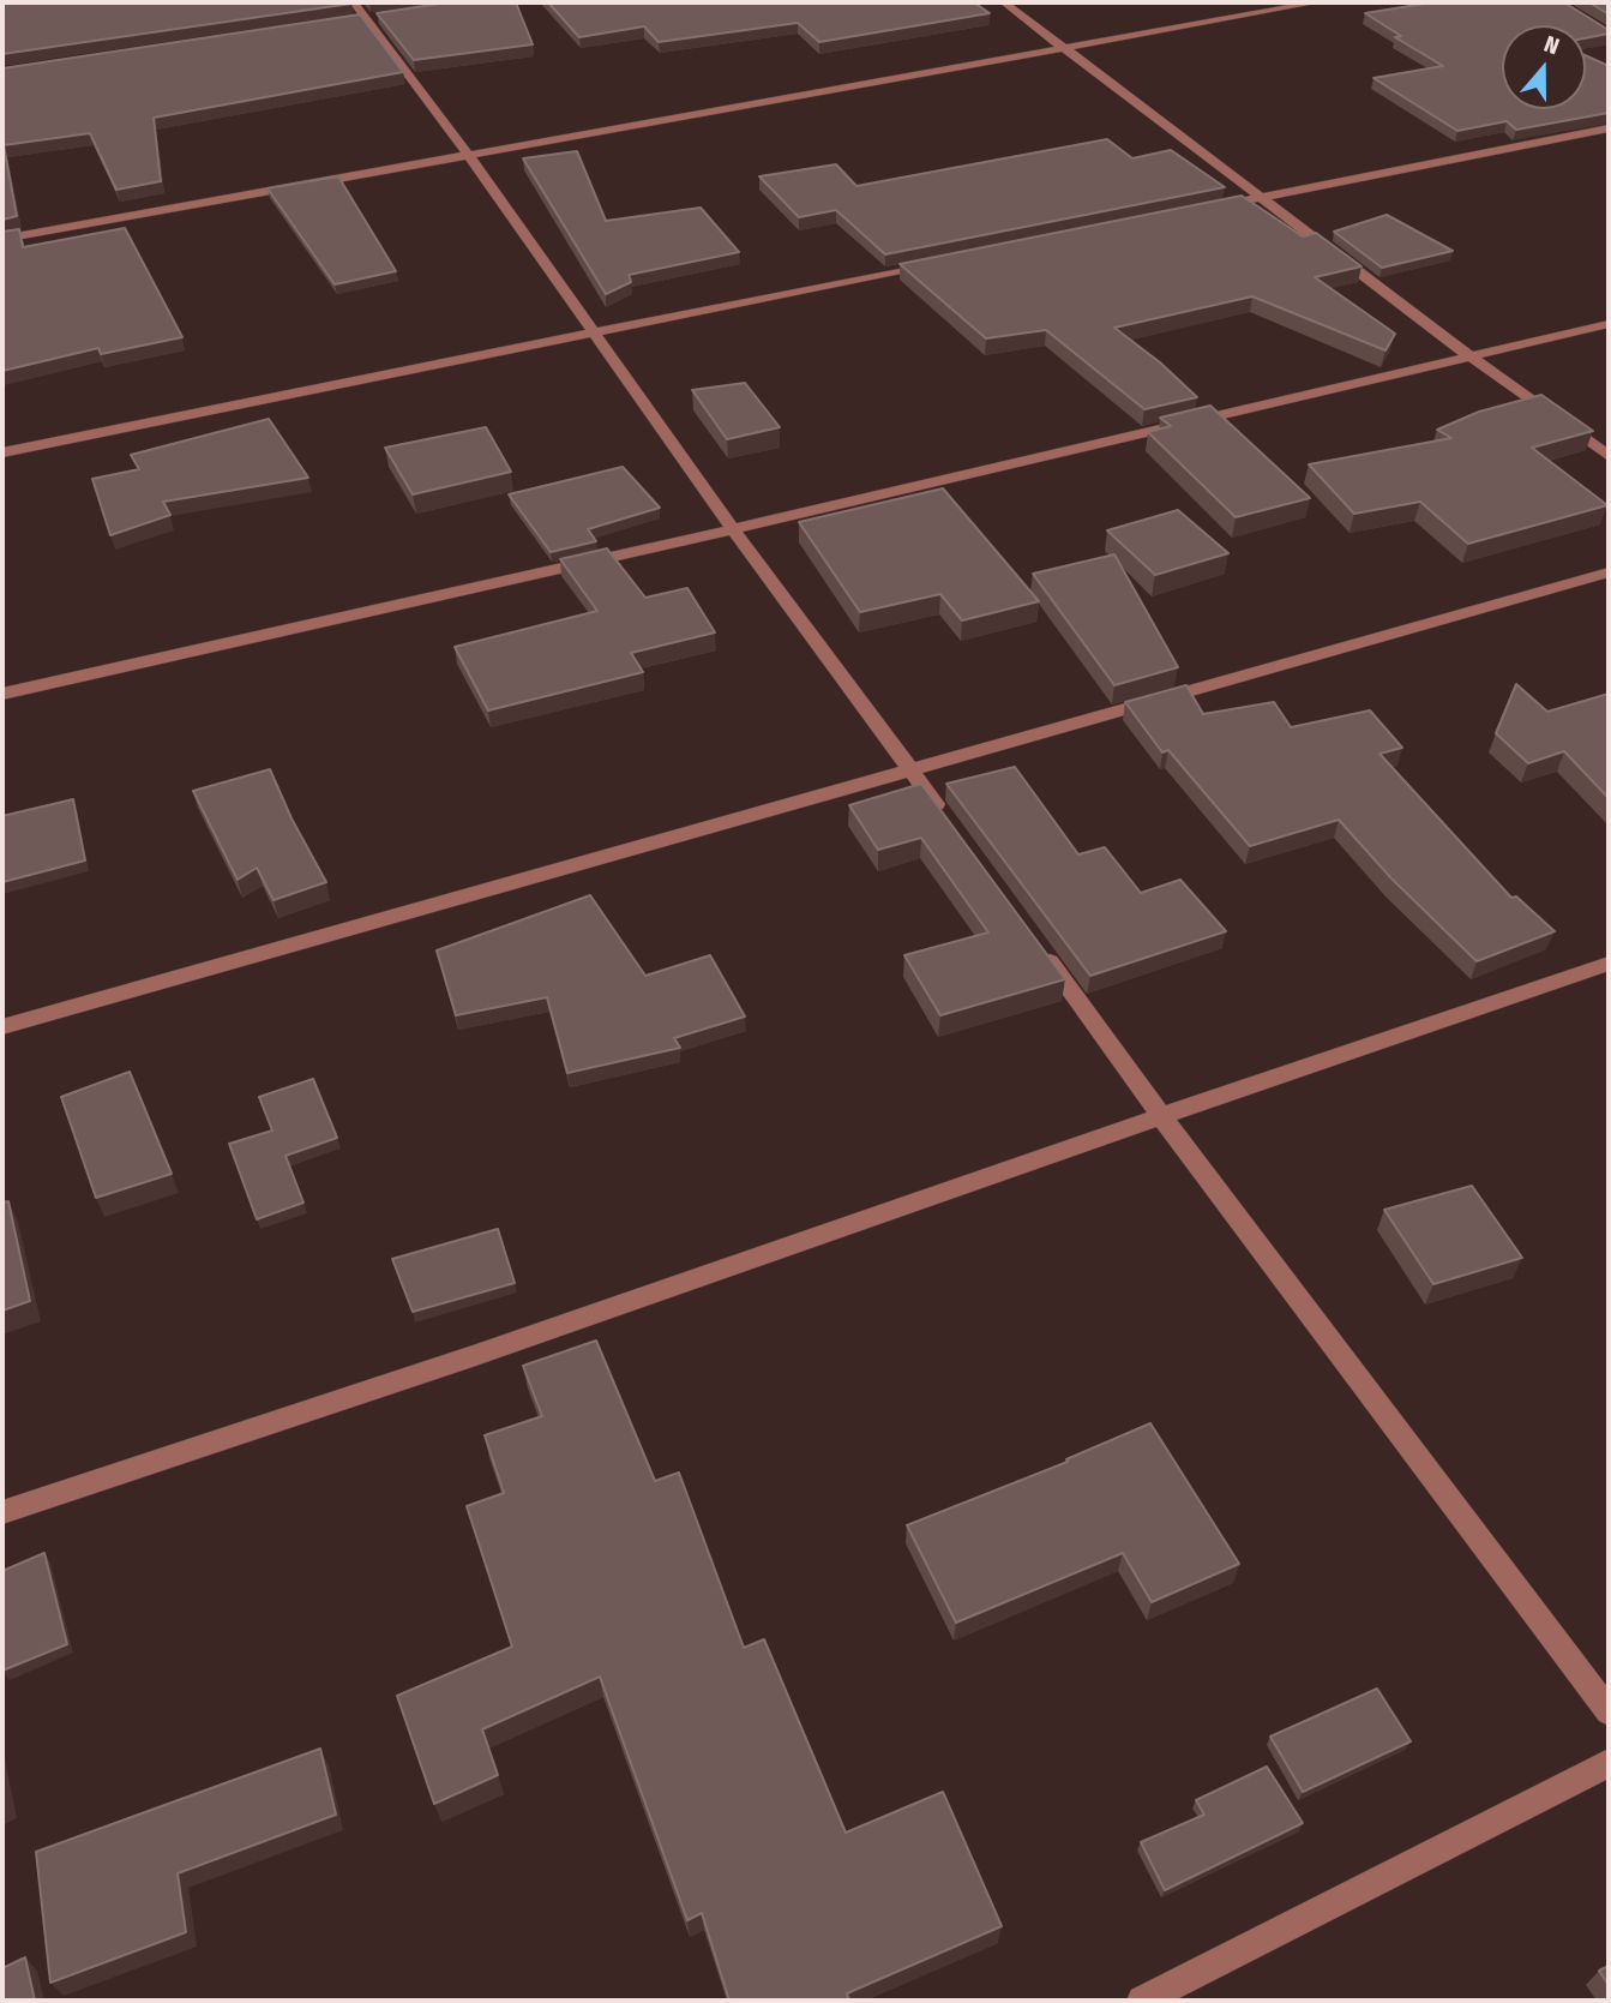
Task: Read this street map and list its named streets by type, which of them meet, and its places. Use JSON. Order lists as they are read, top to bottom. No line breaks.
{"north":"top"}
